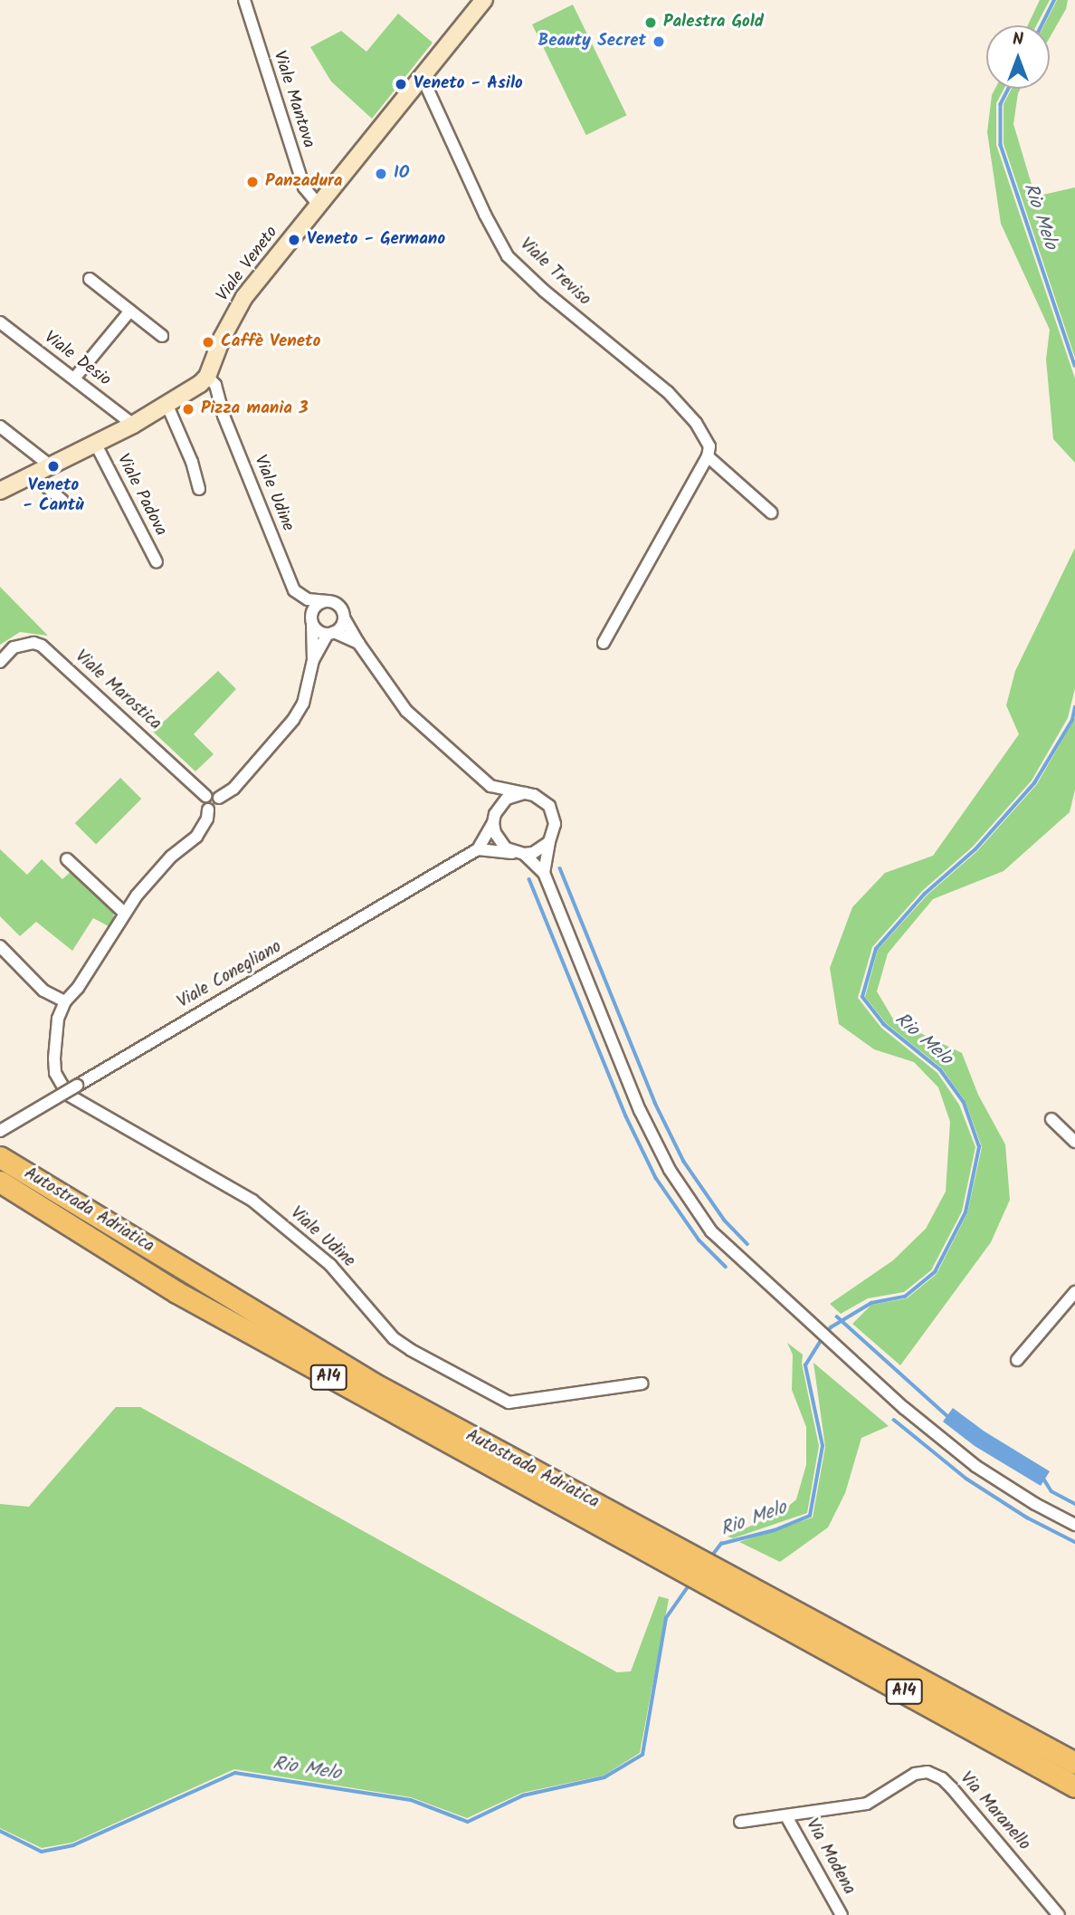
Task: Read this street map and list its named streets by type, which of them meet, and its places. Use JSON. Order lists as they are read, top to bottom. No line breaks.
{"streets":{"highway":["Autostrada Adriatica","A14"],"main road":["Viale Veneto"],"street":["Viale Mantova","Viale Treviso","Viale Desio","Viale Udine","Viale Padova","Viale Marostica","Viale Conegliano","Via Maranello","Via Modena"]},"crossings":[["Viale Mantova","Viale Veneto"],["Viale Veneto","Viale Treviso"],["Viale Veneto","Viale Udine"],["Via Maranello","Via Modena"]],"water":["Rio Melo"],"places":["Palestra Gold","Beauty Secret","Veneto - Asilo","IO","Panzadura","Veneto - Germano","Caffè Veneto","Pizza mania 3","Veneto - Cantù"],"north":"top"}
